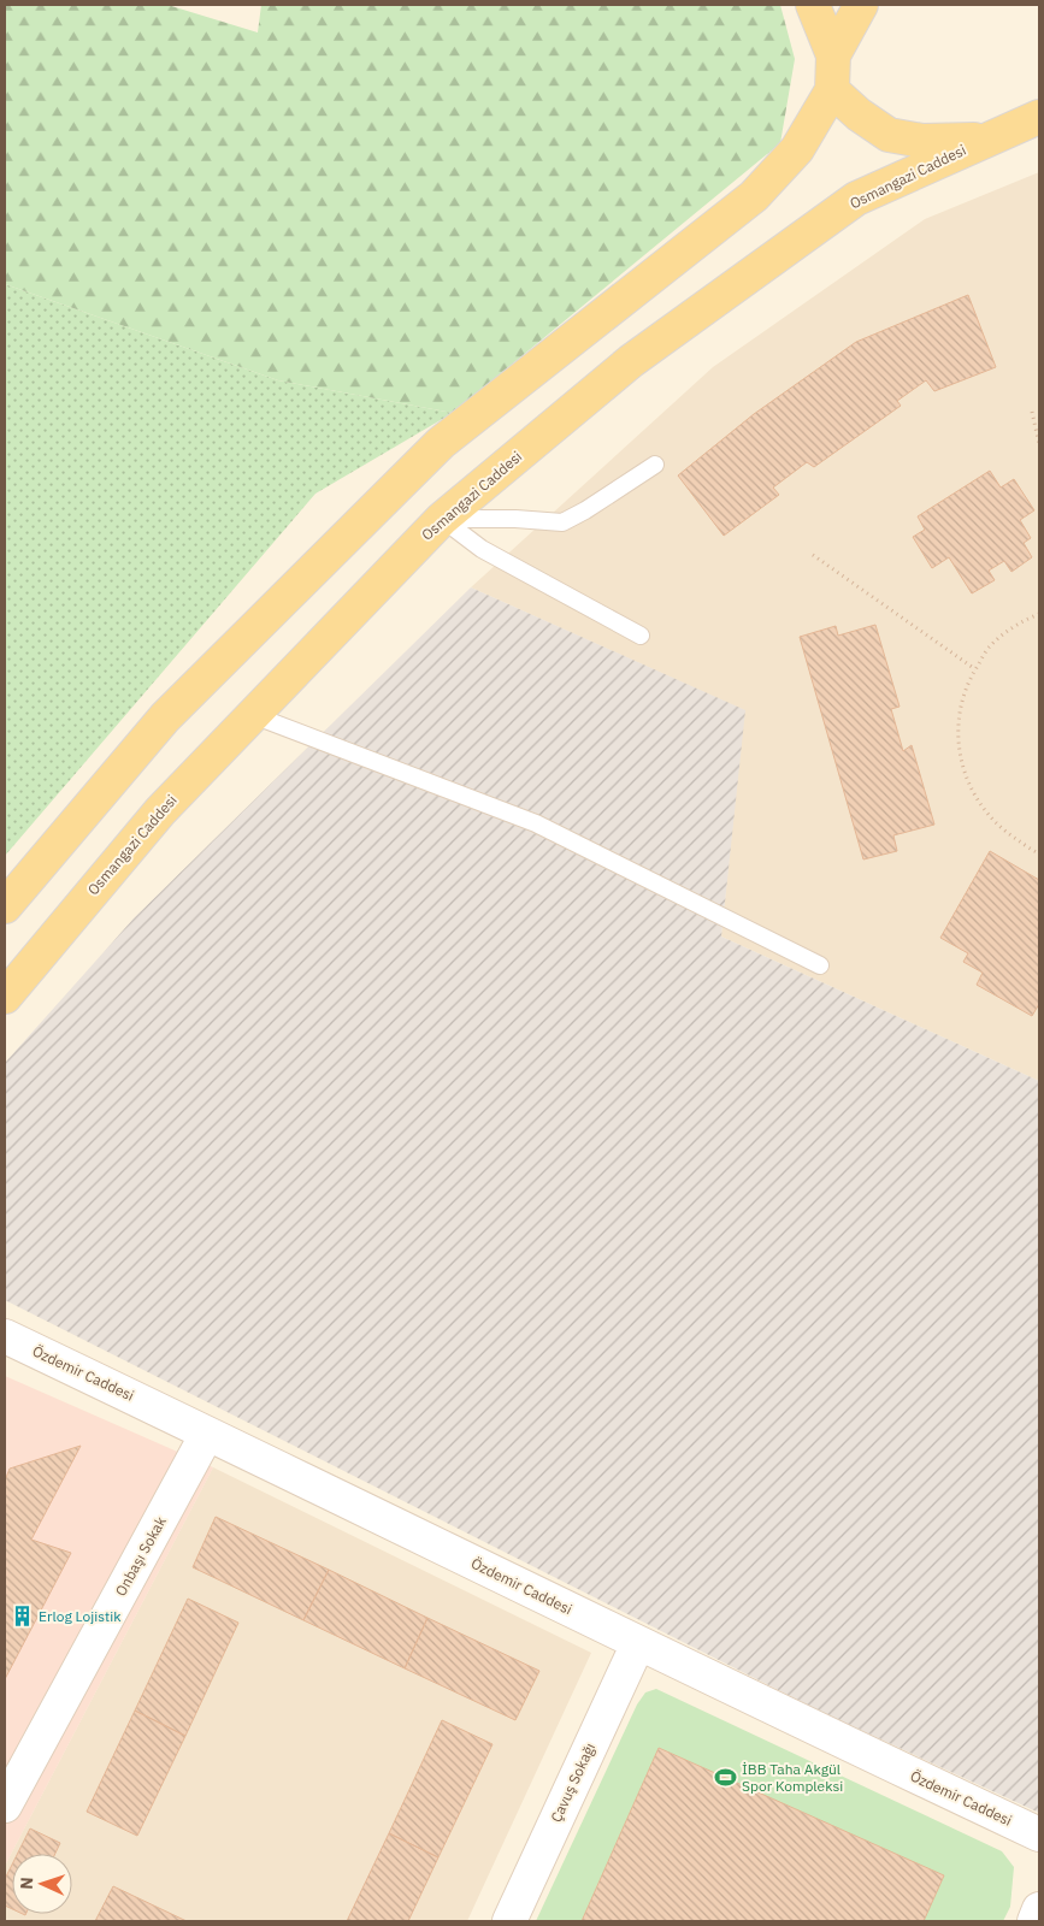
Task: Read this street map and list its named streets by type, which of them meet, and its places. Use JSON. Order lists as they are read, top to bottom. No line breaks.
{"streets":{"main road":["Osmangazi Caddesi"],"street":["Özdemir Caddesi","Onbaşı Sokak","Çavuş Sokağı"]},"crossings":[["Özdemir Caddesi","Onbaşı Sokak"],["Özdemir Caddesi","Çavuş Sokağı"]],"places":{"building":["Erlog Lojistik"],"sports":["İBB Taha Akgül Spor Kompleksi"]},"north":"left"}
